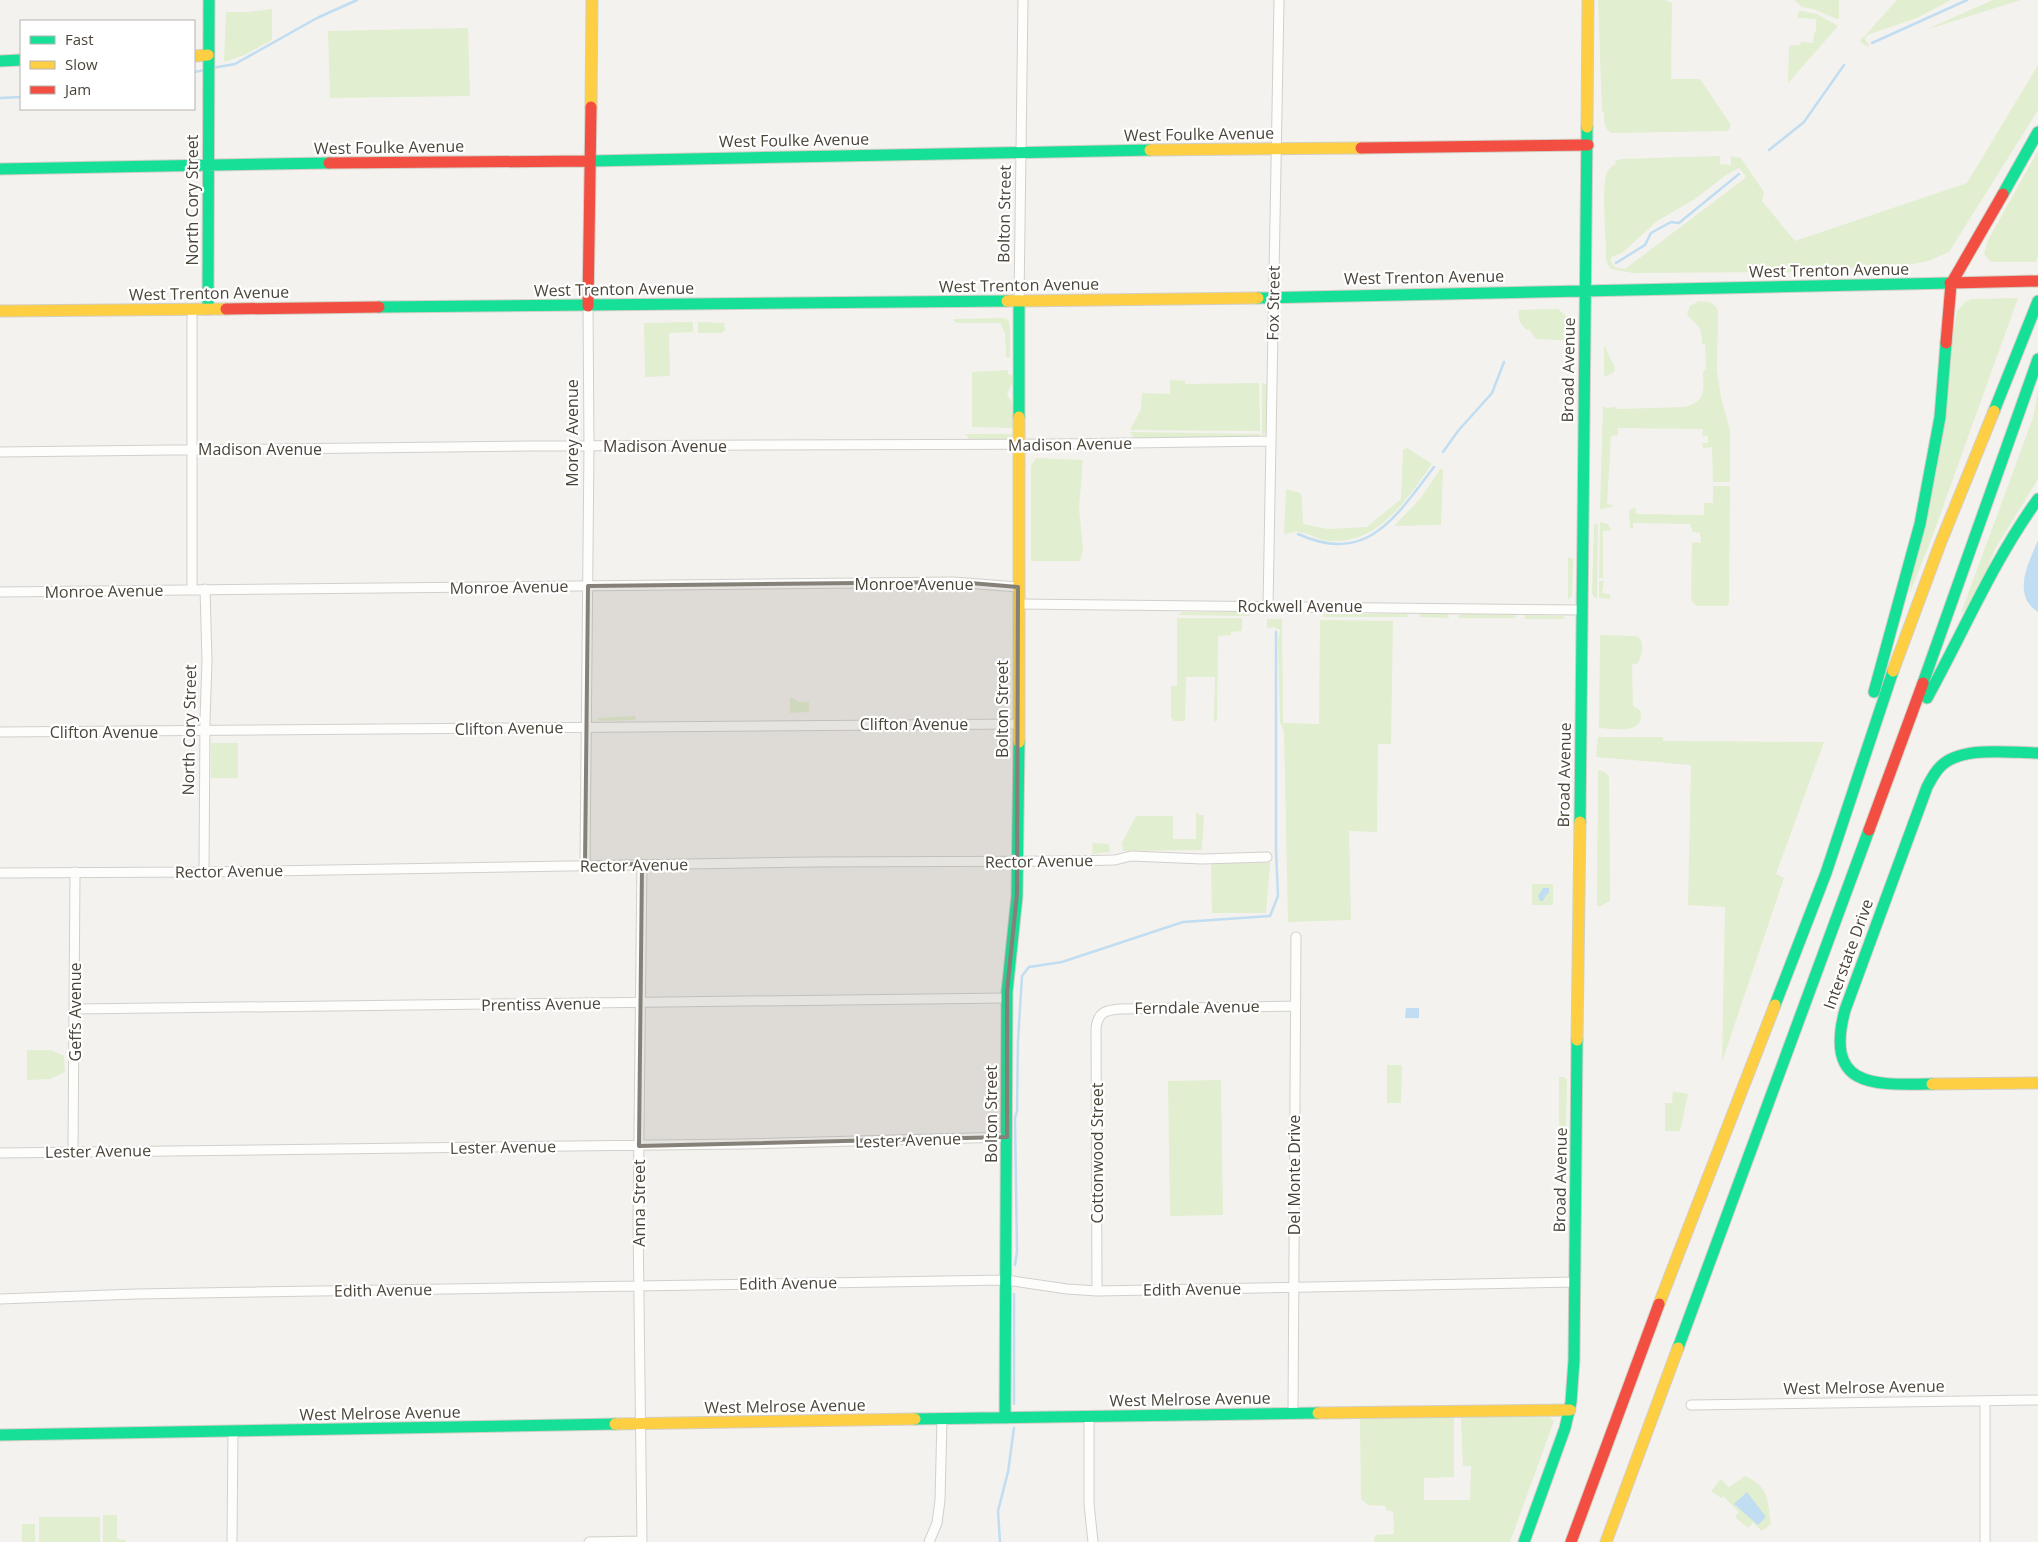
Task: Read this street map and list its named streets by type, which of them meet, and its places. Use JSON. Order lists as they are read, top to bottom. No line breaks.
{"streets":{"main road":["West Foulke Avenue","North Cory Street","Bolton Street","West Trenton Avenue","Broad Avenue","Morey Avenue","Interstate Drive","West Melrose Avenue"],"street":["Fox Street","Madison Avenue","Monroe Avenue","Rockwell Avenue","Clifton Avenue","Rector Avenue","Prentiss Avenue","Ferndale Avenue","Geffs Avenue","Lester Avenue","Cottonwood Street","Del Monte Drive","Anna Street","Edith Avenue"]},"crossings":[["West Foulke Avenue","North Cory Street"],["West Foulke Avenue","Bolton Street"],["West Foulke Avenue","Fox Street"],["West Foulke Avenue","Broad Avenue"],["West Foulke Avenue","Morey Avenue"],["North Cory Street","West Trenton Avenue"],["North Cory Street","Monroe Avenue"],["North Cory Street","Clifton Avenue"],["North Cory Street","Rector Avenue"],["Bolton Street","West Trenton Avenue"],["Bolton Street","Madison Avenue"],["Bolton Street","Monroe Avenue"],["Bolton Street","Rockwell Avenue"],["Bolton Street","Clifton Avenue"],["Bolton Street","Rector Avenue"],["Bolton Street","Prentiss Avenue"],["Bolton Street","Lester Avenue"],["Bolton Street","Edith Avenue"],["Bolton Street","West Melrose Avenue"],["West Trenton Avenue","Fox Street"],["West Trenton Avenue","Broad Avenue"],["West Trenton Avenue","Morey Avenue"],["Fox Street","Madison Avenue"],["Fox Street","Rockwell Avenue"],["Broad Avenue","Rockwell Avenue"],["Broad Avenue","Edith Avenue"],["Broad Avenue","West Melrose Avenue"],["Morey Avenue","Madison Avenue"],["Morey Avenue","Monroe Avenue"],["Morey Avenue","Clifton Avenue"],["Morey Avenue","Rector Avenue"],["Rector Avenue","Geffs Avenue"],["Rector Avenue","Anna Street"],["Prentiss Avenue","Geffs Avenue"],["Prentiss Avenue","Anna Street"],["Ferndale Avenue","Cottonwood Street"],["Ferndale Avenue","Del Monte Drive"],["Geffs Avenue","Lester Avenue"],["Lester Avenue","Anna Street"],["Cottonwood Street","Edith Avenue"],["Del Monte Drive","Edith Avenue"],["Del Monte Drive","West Melrose Avenue"],["Anna Street","Edith Avenue"],["Anna Street","West Melrose Avenue"]],"legend":["Fast","Slow","Jam"]}
